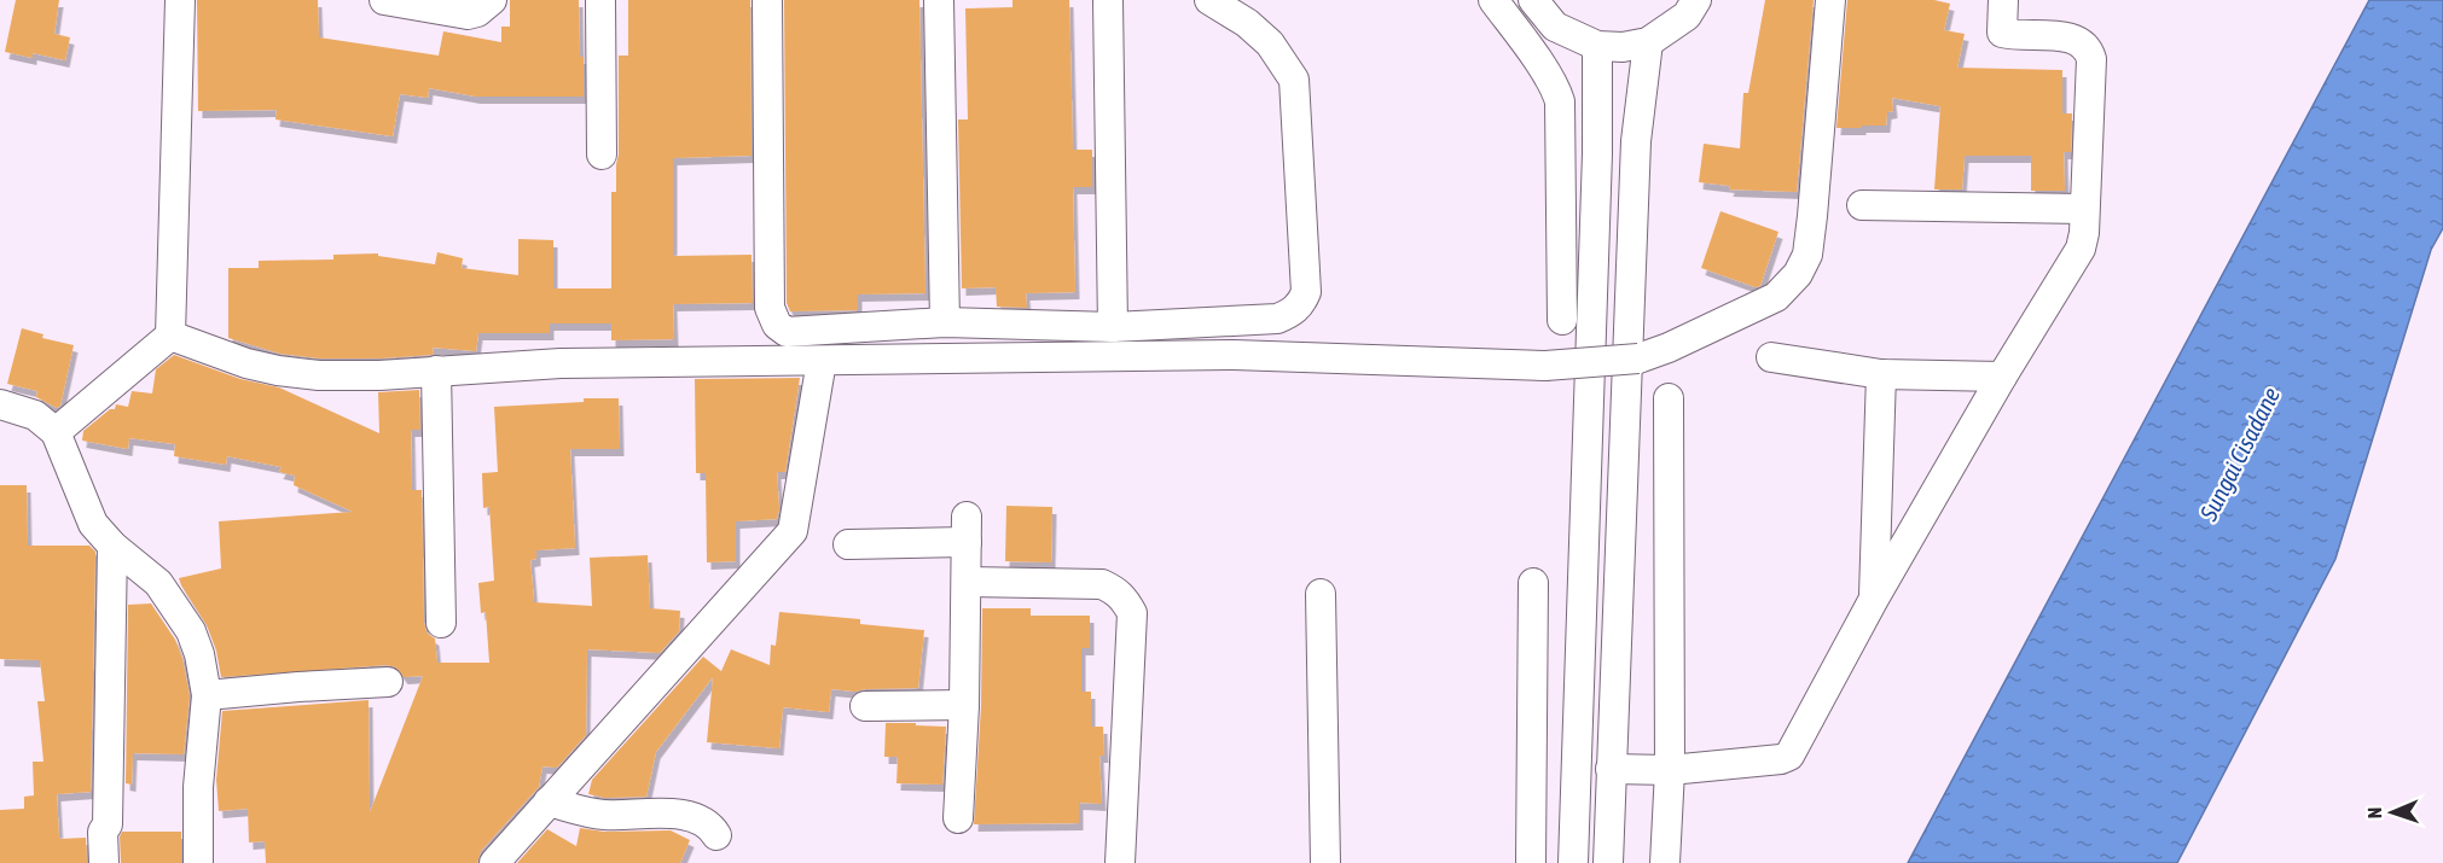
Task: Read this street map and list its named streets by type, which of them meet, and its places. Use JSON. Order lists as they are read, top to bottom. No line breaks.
{"water":["Sungai Cisadane"],"north":"left"}
